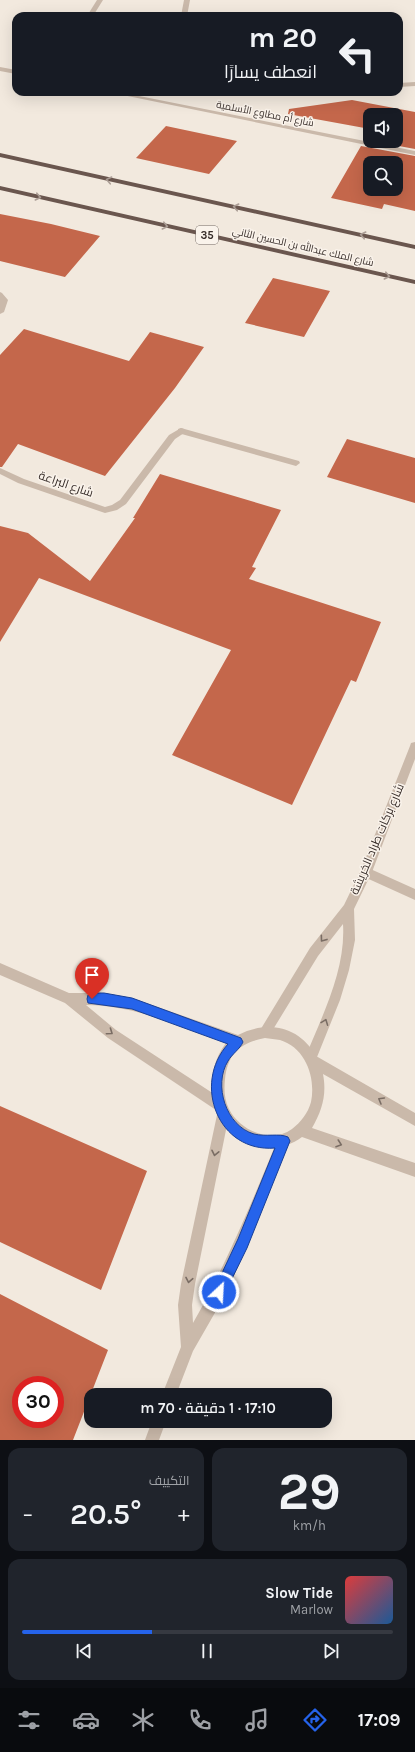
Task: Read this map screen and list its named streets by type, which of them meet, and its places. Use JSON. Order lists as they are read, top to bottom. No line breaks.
{"streets":{"highway":["35","شارع الملك عبدالله بن الحسين الثاني"],"street":["شارع أم مطاوع الأسلمية","شارع البراعة","شارع بركات طراد الخريشة"]},"page":{"turn":["20 m","انعطف يسارًا"],"limit":"30","trip":"17:10 · 1 دقيقة · 70 m","tile":[["29","km/h"],"التكييف"],"heat":["−","20.5°","+"],"song":["Slow Tide","Marlow"],"tabs":"17:09"}}
